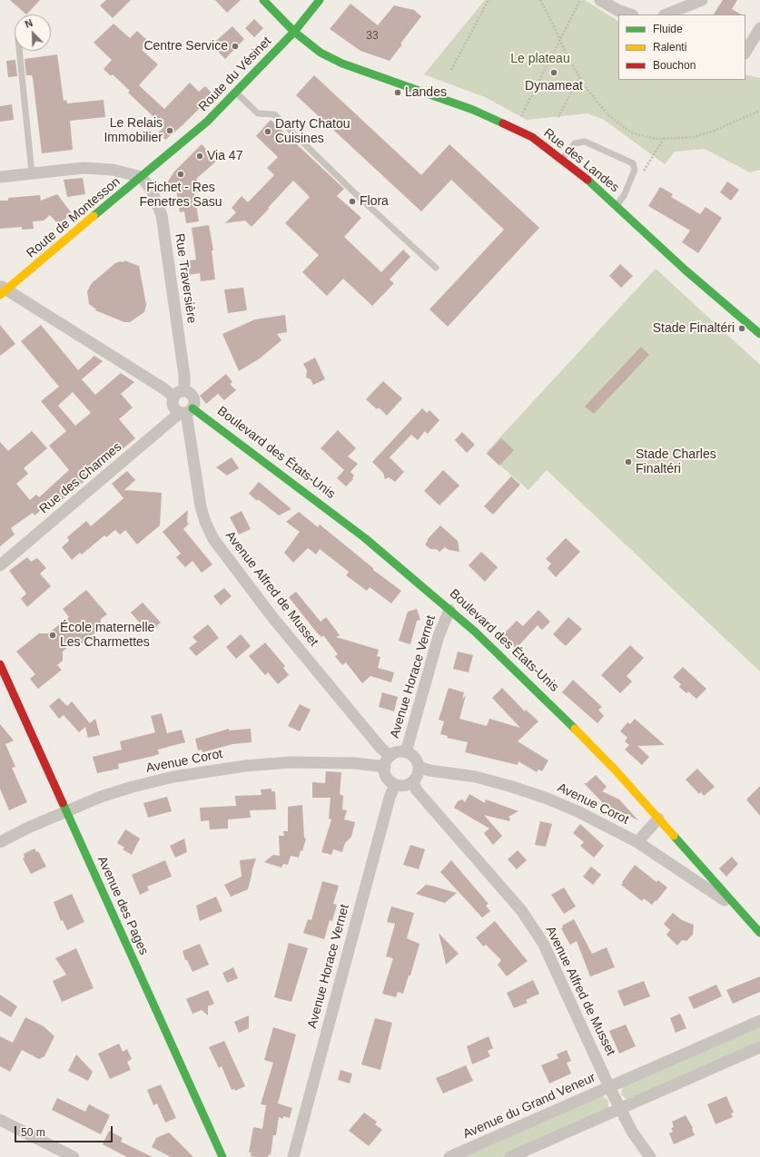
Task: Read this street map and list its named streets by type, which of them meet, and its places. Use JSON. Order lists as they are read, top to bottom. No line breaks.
{"streets":{"street":["Route du Vésinet","Rue des Landes","Route de Montesson","Rue Traversière","Boulevard des États-Unis","Rue des Charmes","Avenue Alfred de Musset","Avenue Horace Vernet","Avenue Corot","Avenue des Pages","Avenue du Grand Veneur"]},"crossings":[["Route du Vésinet","Rue des Landes"],["Route du Vésinet","Route de Montesson"],["Route de Montesson","Rue Traversière"],["Rue Traversière","Boulevard des États-Unis"],["Rue Traversière","Rue des Charmes"],["Rue Traversière","Avenue Alfred de Musset"],["Boulevard des États-Unis","Rue des Charmes"],["Boulevard des États-Unis","Avenue Alfred de Musset"],["Boulevard des États-Unis","Avenue Horace Vernet"],["Boulevard des États-Unis","Avenue Corot"],["Rue des Charmes","Avenue Alfred de Musset"],["Avenue Alfred de Musset","Avenue Horace Vernet"],["Avenue Alfred de Musset","Avenue Corot"],["Avenue Alfred de Musset","Avenue du Grand Veneur"],["Avenue Horace Vernet","Avenue Corot"],["Avenue Corot","Avenue des Pages"]],"parks":["Le plateau"],"places":["Centre Service","Dynameat","Landes","Le Relais Immobilier","Darty Chatou Cuisines","Via 47","Fichet - Res Fenetres Sasu","Flora","Stade Finaltéri","Stade Charles Finaltéri","École maternelle Les Charmettes"],"house_numbers":["33"],"legend":["Fluide","Ralenti","Bouchon"],"scale_bar":"50 m","north":"top left"}
